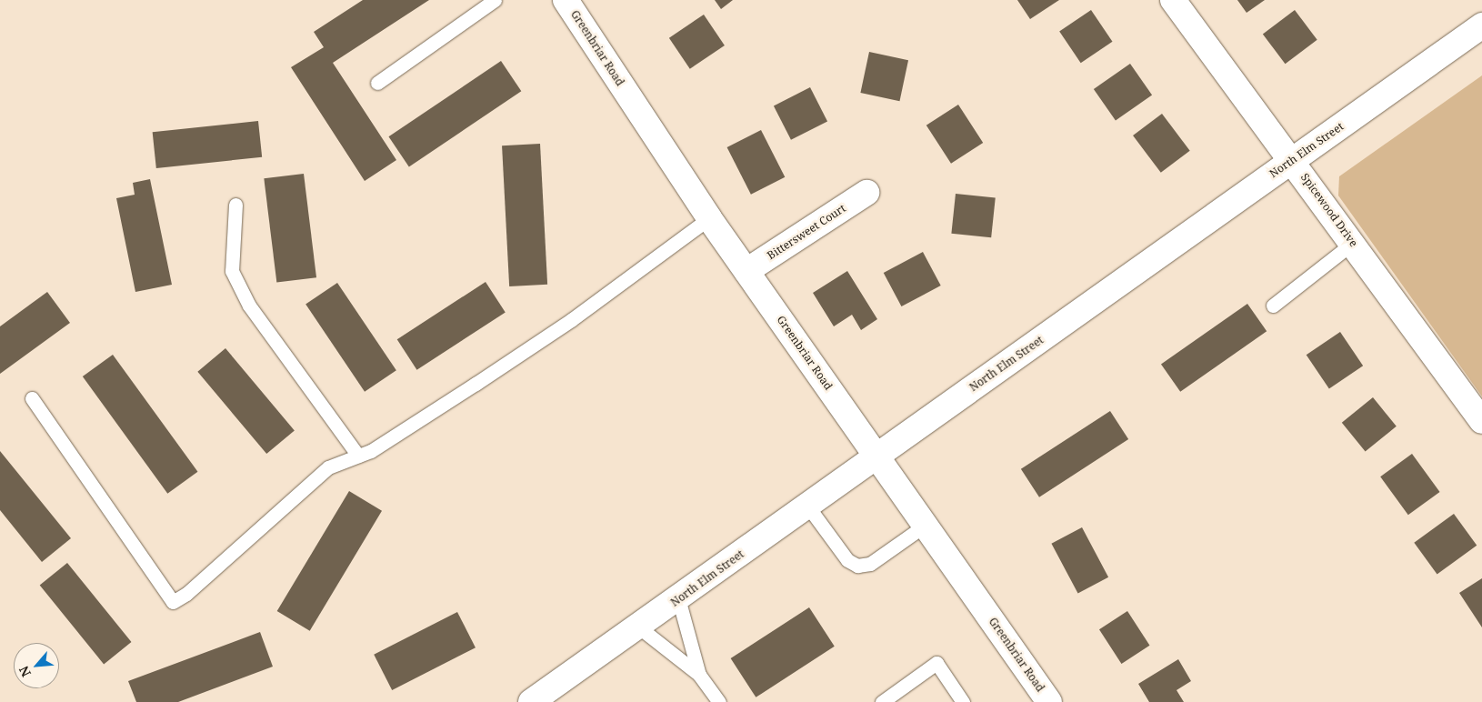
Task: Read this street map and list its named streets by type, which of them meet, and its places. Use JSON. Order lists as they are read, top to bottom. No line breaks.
{"streets":{"street":["Greenbriar Road","North Elm Street","Spicewood Drive","Bittersweet Court"]},"crossings":[["Greenbriar Road","North Elm Street"],["Greenbriar Road","Bittersweet Court"],["North Elm Street","Spicewood Drive"]],"north":"bottom left"}
